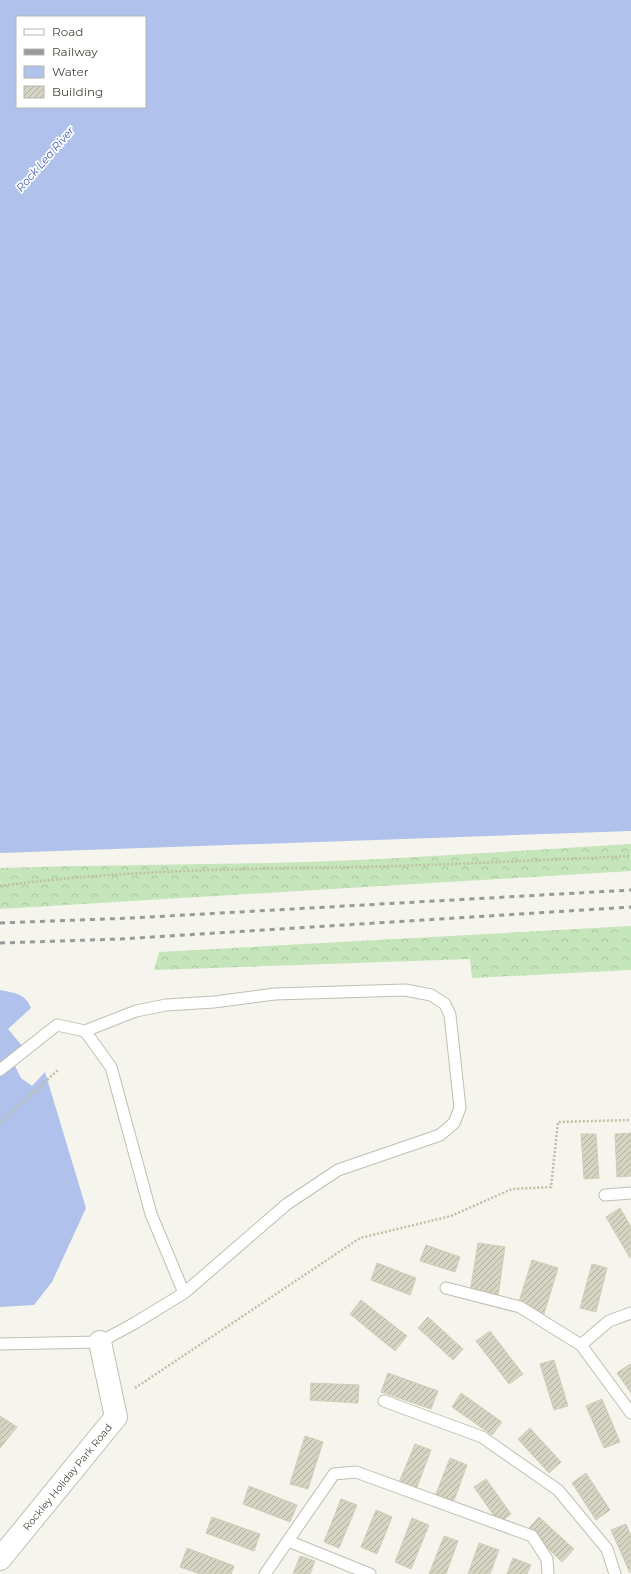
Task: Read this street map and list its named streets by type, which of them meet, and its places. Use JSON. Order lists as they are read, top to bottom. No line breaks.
{"streets":{"street":["Rockley Holiday Park Road"]},"water":["Rock Lea River"],"legend":["Road","Railway","Water","Building"]}
